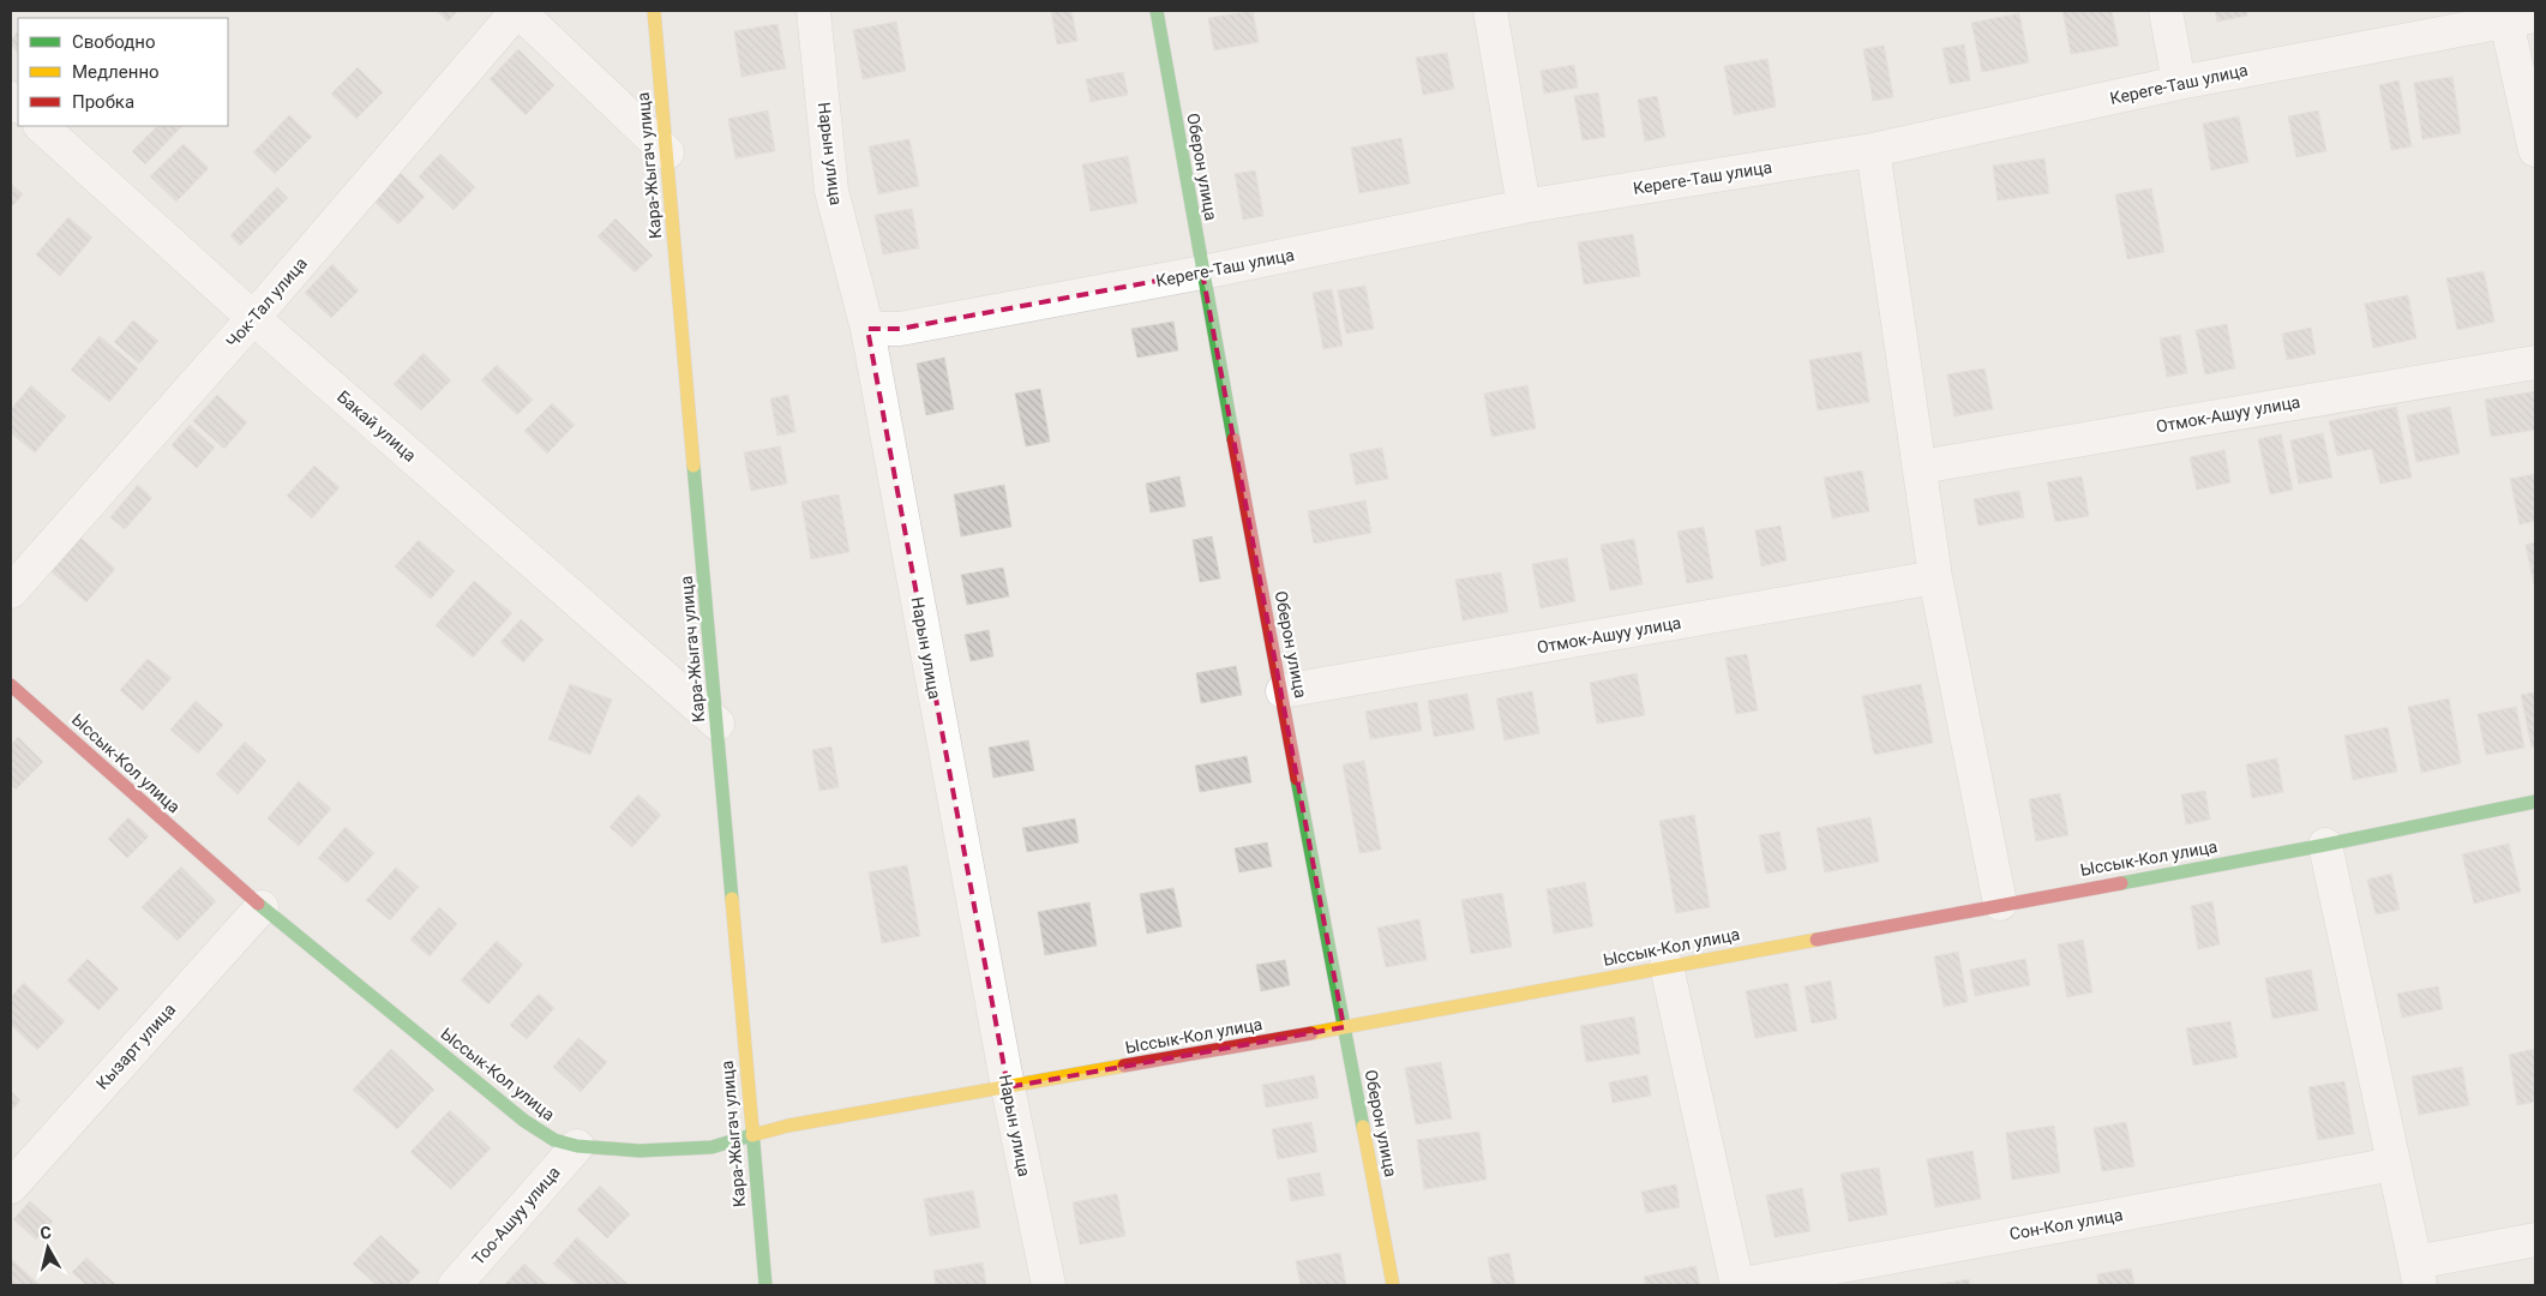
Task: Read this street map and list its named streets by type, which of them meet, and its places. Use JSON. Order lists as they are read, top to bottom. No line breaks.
{"streets":{"street":["Кереге-Таш улица","Нарын улица","Кара-Жыгач улица","Оберон улица","Чок-Тал улица","Отмок-Ашуу улица","Бакай улица","Ыссык-Кол улица","Кызарт улица","Тоо-Ашуу улица","Сон-Кол улица"]},"crossings":[["Кереге-Таш улица","Нарын улица"],["Кереге-Таш улица","Оберон улица"],["Нарын улица","Ыссык-Кол улица"],["Кара-Жыгач улица","Бакай улица"],["Кара-Жыгач улица","Ыссык-Кол улица"],["Оберон улица","Отмок-Ашуу улица"],["Оберон улица","Ыссык-Кол улица"],["Чок-Тал улица","Бакай улица"],["Ыссык-Кол улица","Кызарт улица"],["Ыссык-Кол улица","Тоо-Ашуу улица"],["Ыссык-Кол улица","Сон-Кол улица"]],"legend":["Свободно","Медленно","Пробка"],"north":"top"}
